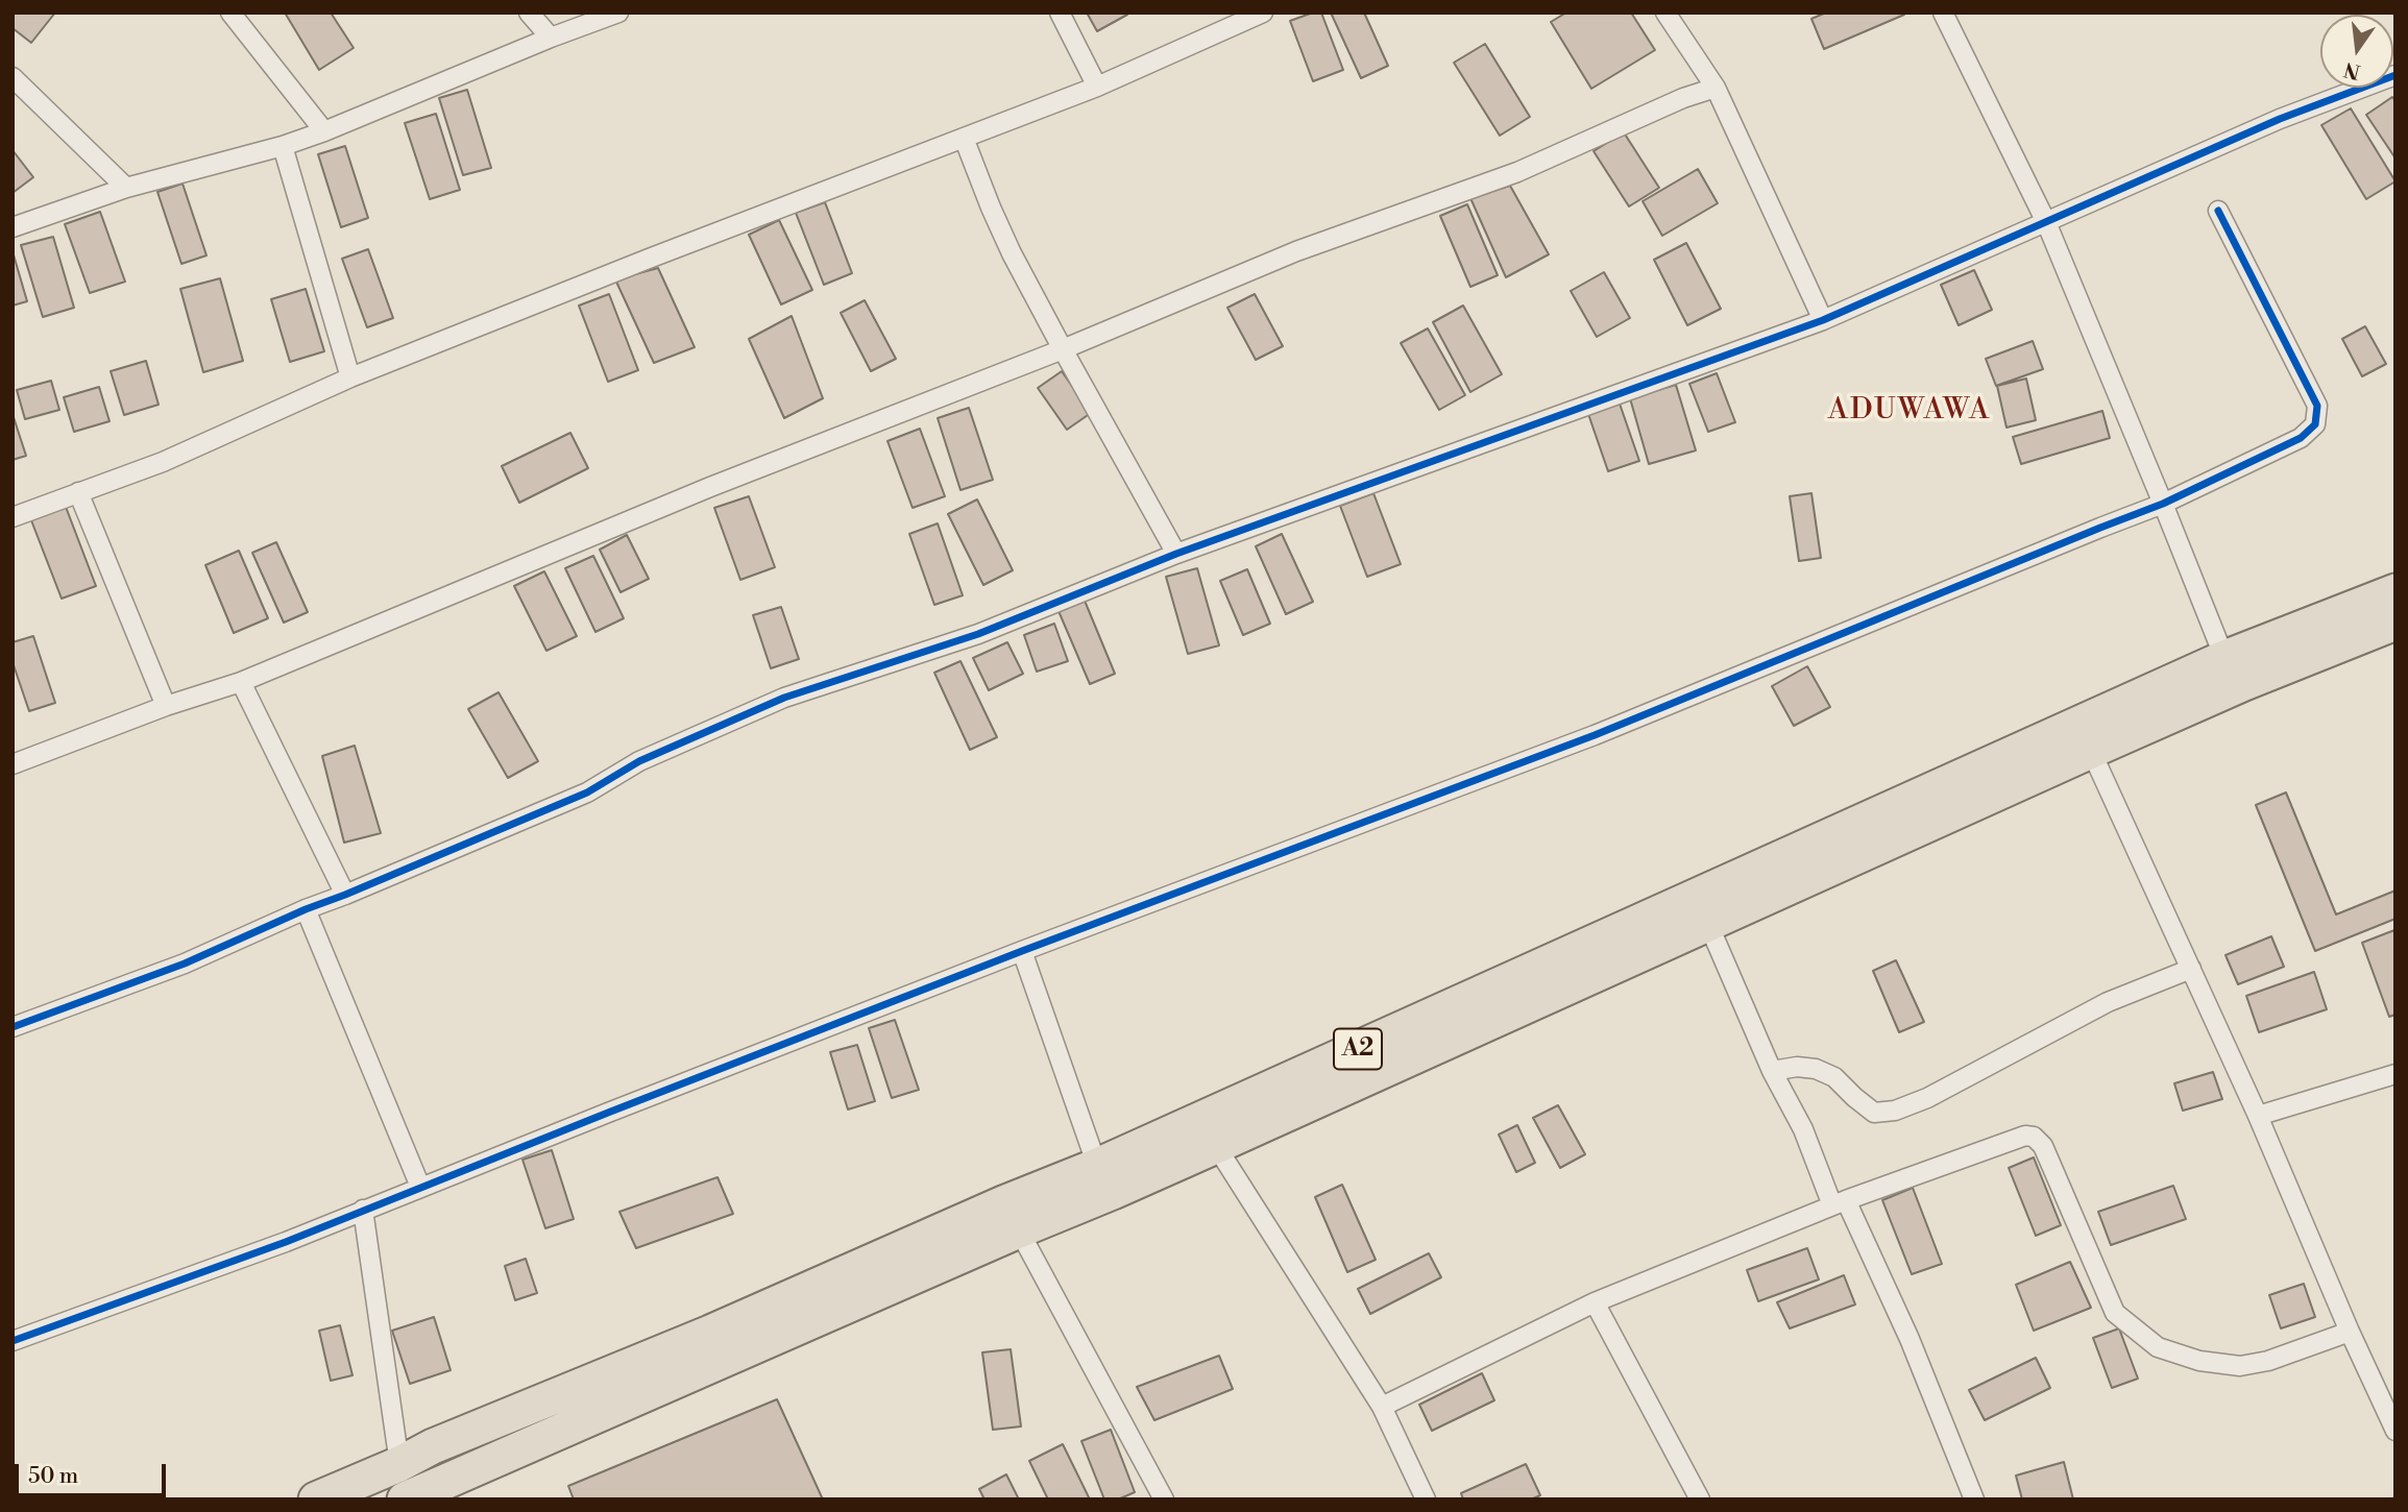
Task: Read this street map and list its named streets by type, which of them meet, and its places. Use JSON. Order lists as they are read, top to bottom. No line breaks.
{"streets":{"highway":["A2"]},"districts":["ADUWAWA"],"scale_bar":"50 m","north":"bottom"}
